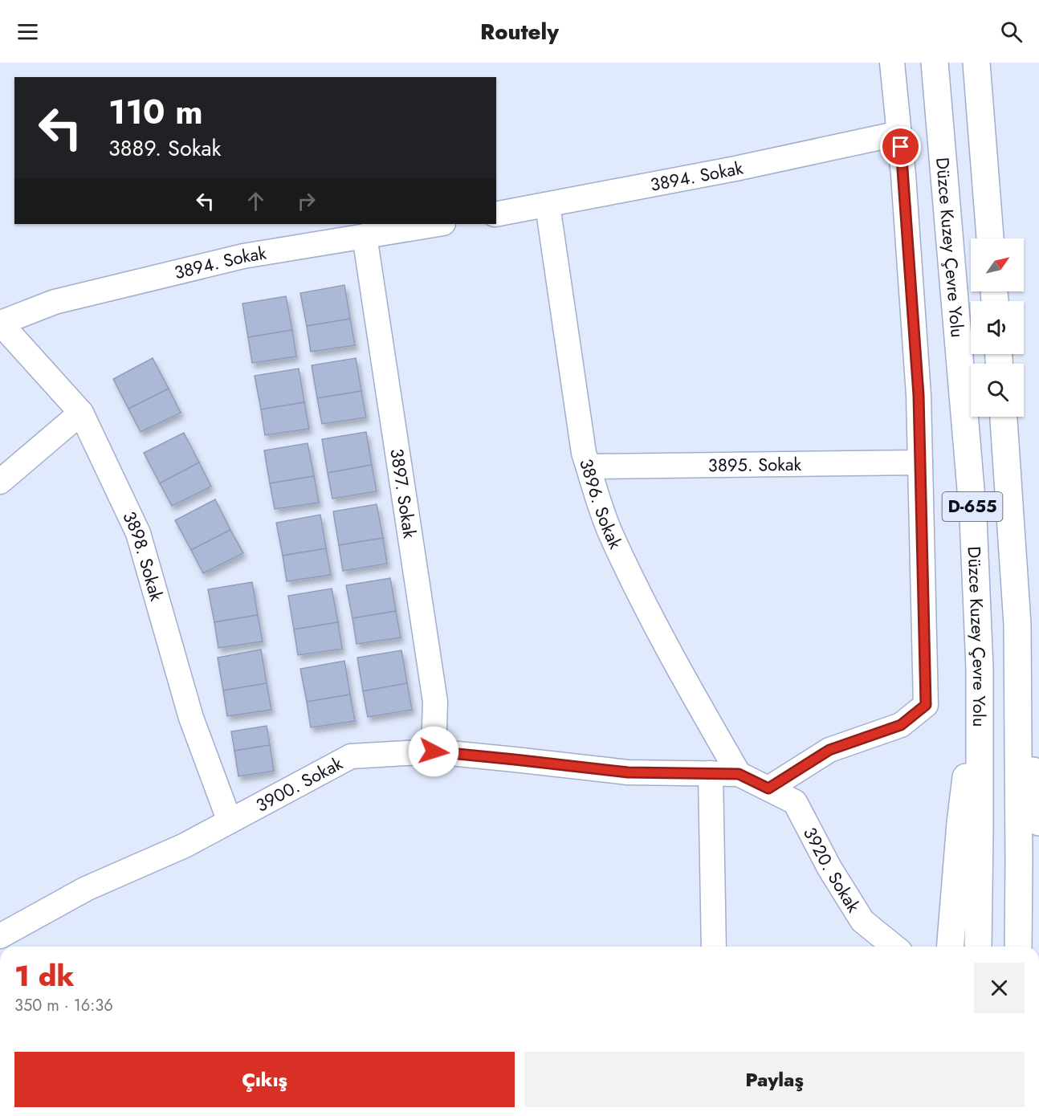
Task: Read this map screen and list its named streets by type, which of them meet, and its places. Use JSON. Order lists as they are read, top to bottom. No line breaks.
{"streets":{"highway":["Düzce Kuzey Çevre Yolu","D-655"],"street":["3894. Sokak","3895. Sokak","3897. Sokak","3896. Sokak","3898. Sokak","3900. Sokak","3920. Sokak"]},"crossings":[["3894. Sokak","3897. Sokak"],["3894. Sokak","3896. Sokak"],["3894. Sokak","3898. Sokak"],["3895. Sokak","3896. Sokak"],["3897. Sokak","3900. Sokak"],["3896. Sokak","3900. Sokak"],["3898. Sokak","3900. Sokak"],["3900. Sokak","3920. Sokak"]],"north":"top right","page":{"header":"Routely","turn":["110 m","3889. Sokak"],"heading":["1 dk","350 m · 16:36"],"buttons":["Çıkış","Paylaş"]}}
